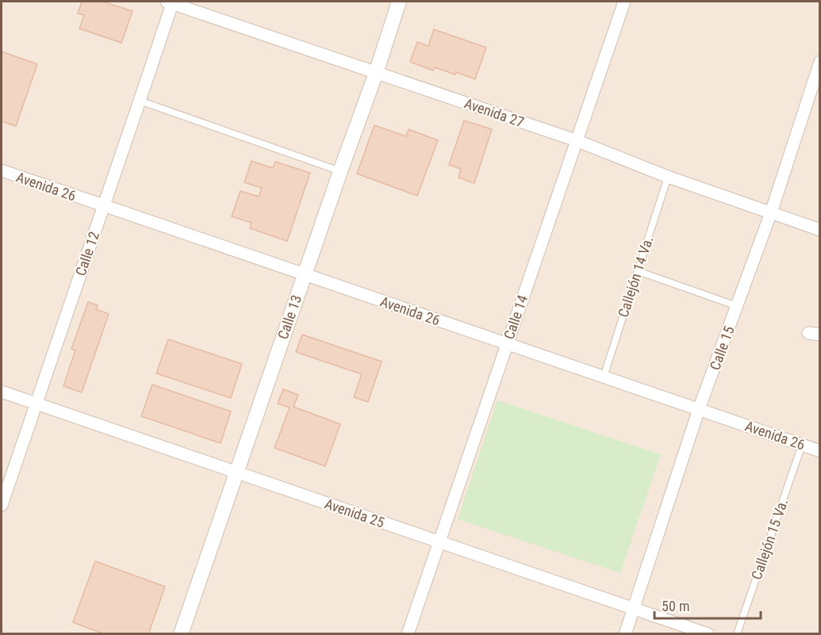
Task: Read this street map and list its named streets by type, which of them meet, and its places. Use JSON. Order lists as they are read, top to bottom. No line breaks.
{"streets":{"street":["Avenida 27","Avenida 26","Calle 12","Calle 13","Calle 14","Calle 15","Avenida 25"],"lane":["Callejón 14 Va.","Callejón 15 Va."]},"crossings":[["Avenida 27","Calle 12"],["Avenida 27","Callejón 14 Va."],["Avenida 27","Calle 13"],["Avenida 27","Calle 14"],["Avenida 27","Calle 15"],["Avenida 26","Calle 12"],["Avenida 26","Callejón 14 Va."],["Avenida 26","Calle 13"],["Avenida 26","Calle 14"],["Avenida 26","Calle 15"],["Avenida 26","Callejón 15 Va."],["Calle 12","Avenida 25"],["Calle 13","Avenida 25"],["Calle 14","Avenida 25"],["Calle 15","Avenida 25"]],"scale_bar":"50 m"}
